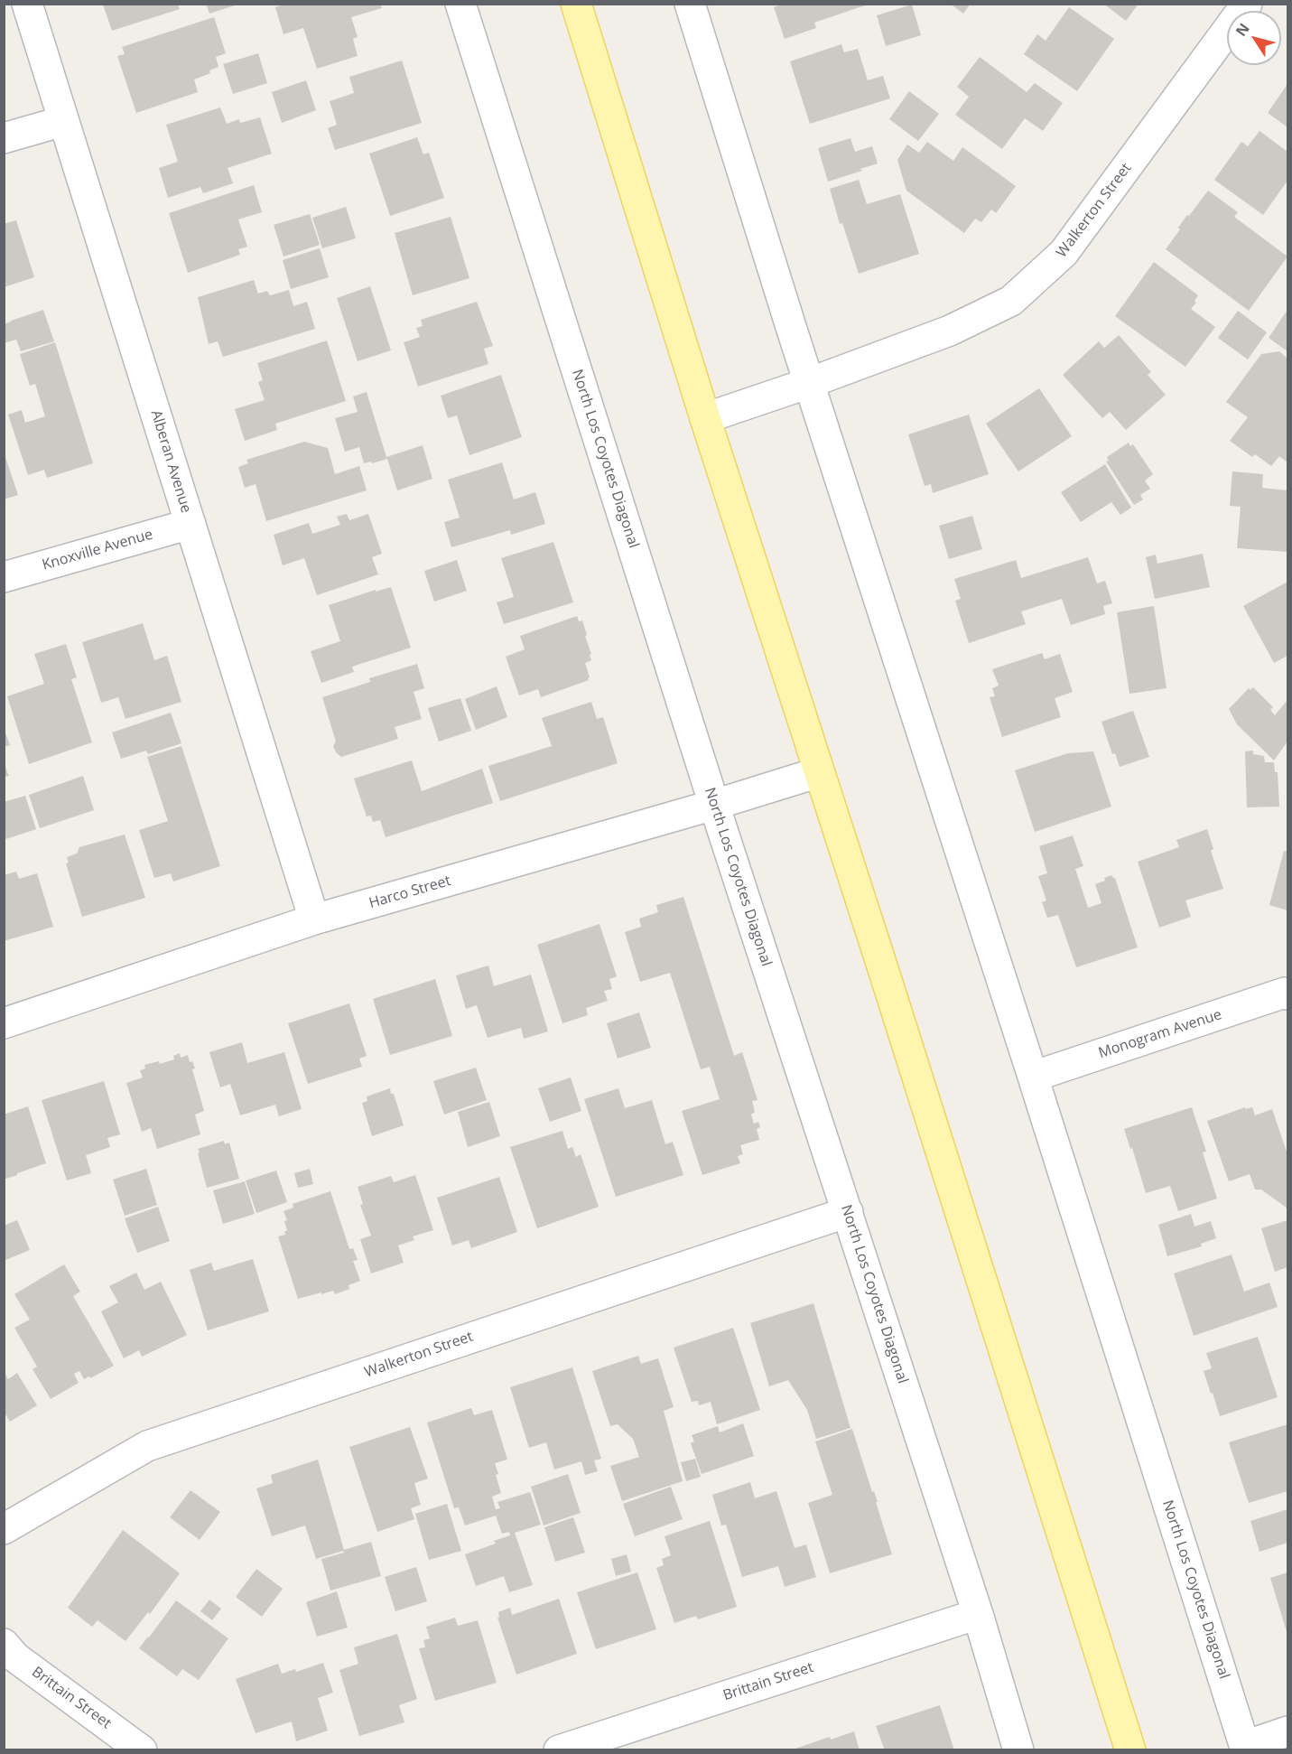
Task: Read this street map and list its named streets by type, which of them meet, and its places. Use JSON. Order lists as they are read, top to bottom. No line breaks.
{"streets":{"street":["Walkerton Street","North Los Coyotes Diagonal","Alberan Avenue","Knoxville Avenue","Harco Street","Monogram Avenue","Brittain Street"]},"crossings":[["Walkerton Street","North Los Coyotes Diagonal"],["North Los Coyotes Diagonal","Harco Street"],["North Los Coyotes Diagonal","Monogram Avenue"],["North Los Coyotes Diagonal","Brittain Street"],["Alberan Avenue","Knoxville Avenue"],["Alberan Avenue","Harco Street"]],"north":"top left"}
